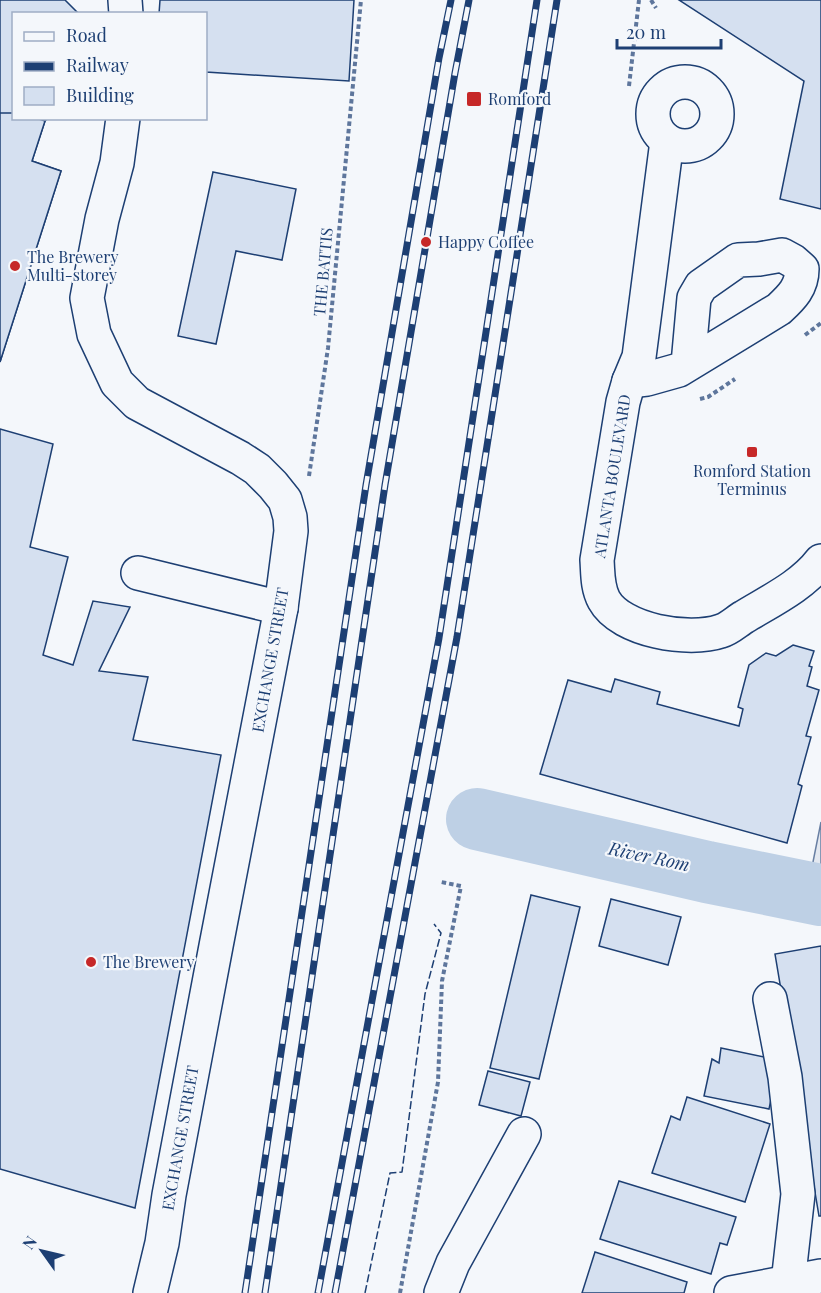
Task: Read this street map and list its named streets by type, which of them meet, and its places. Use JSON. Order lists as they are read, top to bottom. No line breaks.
{"streets":{"street":["ATLANTA BOULEVARD","EXCHANGE STREET"],"path":["THE BATTIS"]},"water":["River Rom"],"places":{"transit":["Romford","Romford Station Terminus"],"other":["Happy Coffee","The Brewery Multi-storey","The Brewery"]},"legend":["Road","Railway","Building"],"scale_bar":"20 m","north":"top left"}
